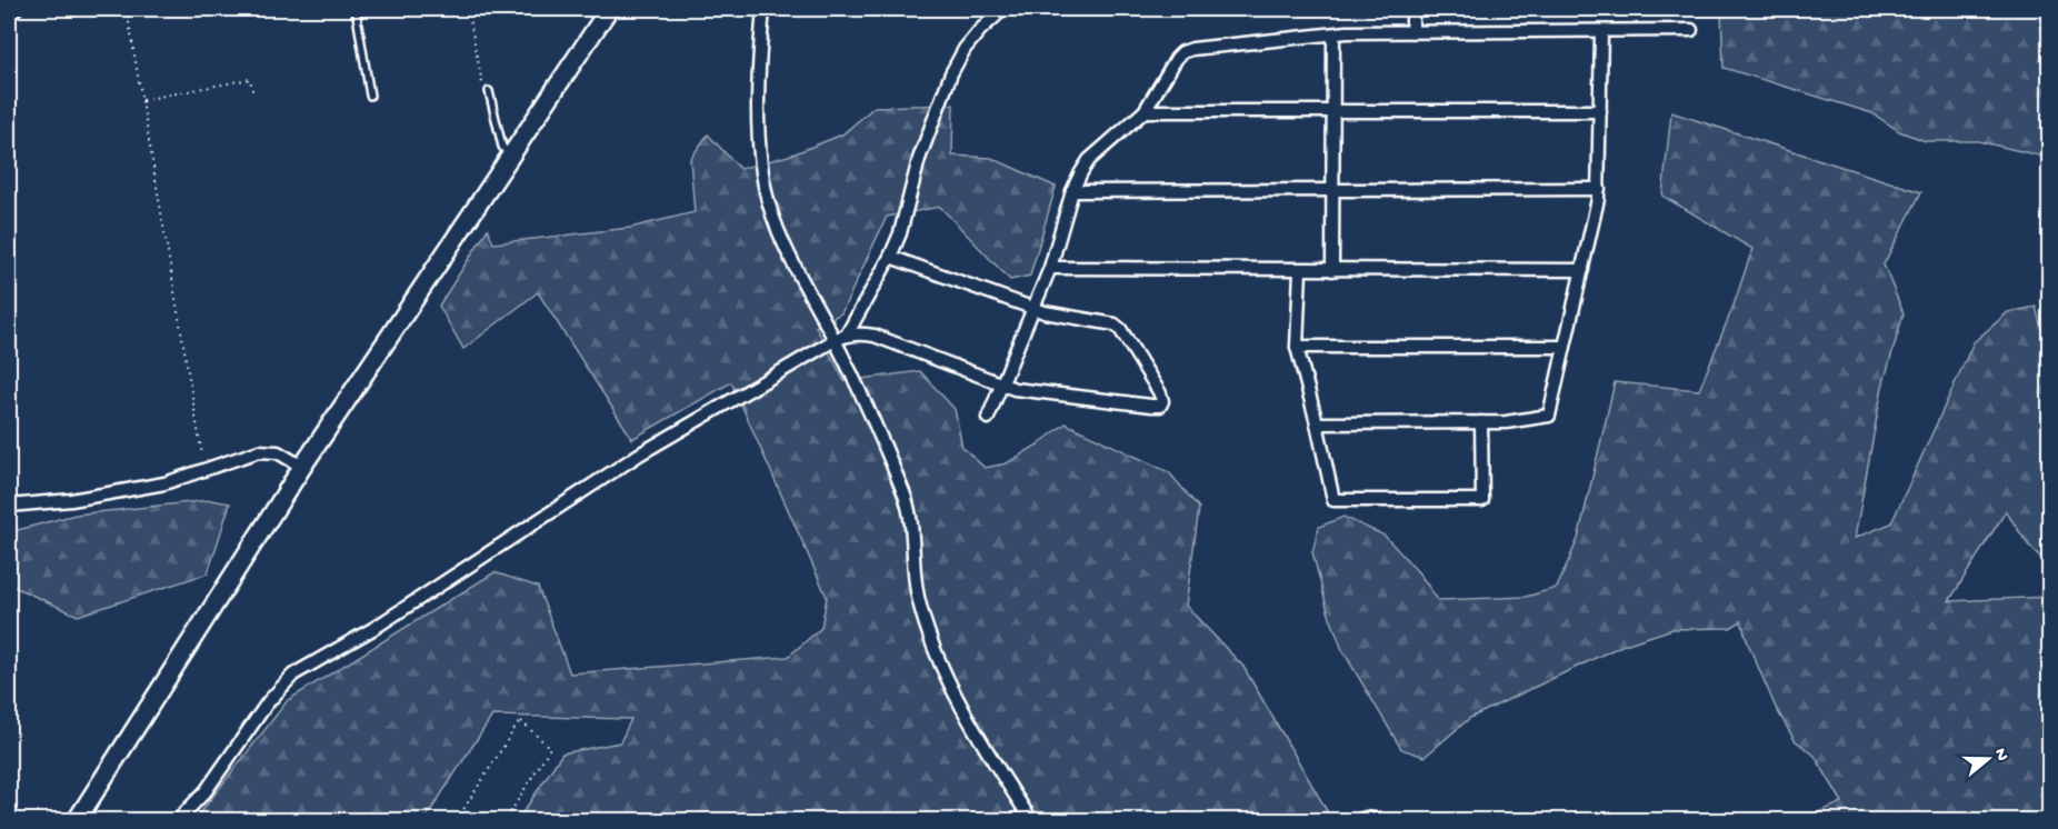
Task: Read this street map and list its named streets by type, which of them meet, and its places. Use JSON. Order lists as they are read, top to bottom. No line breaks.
{"north":"right"}
